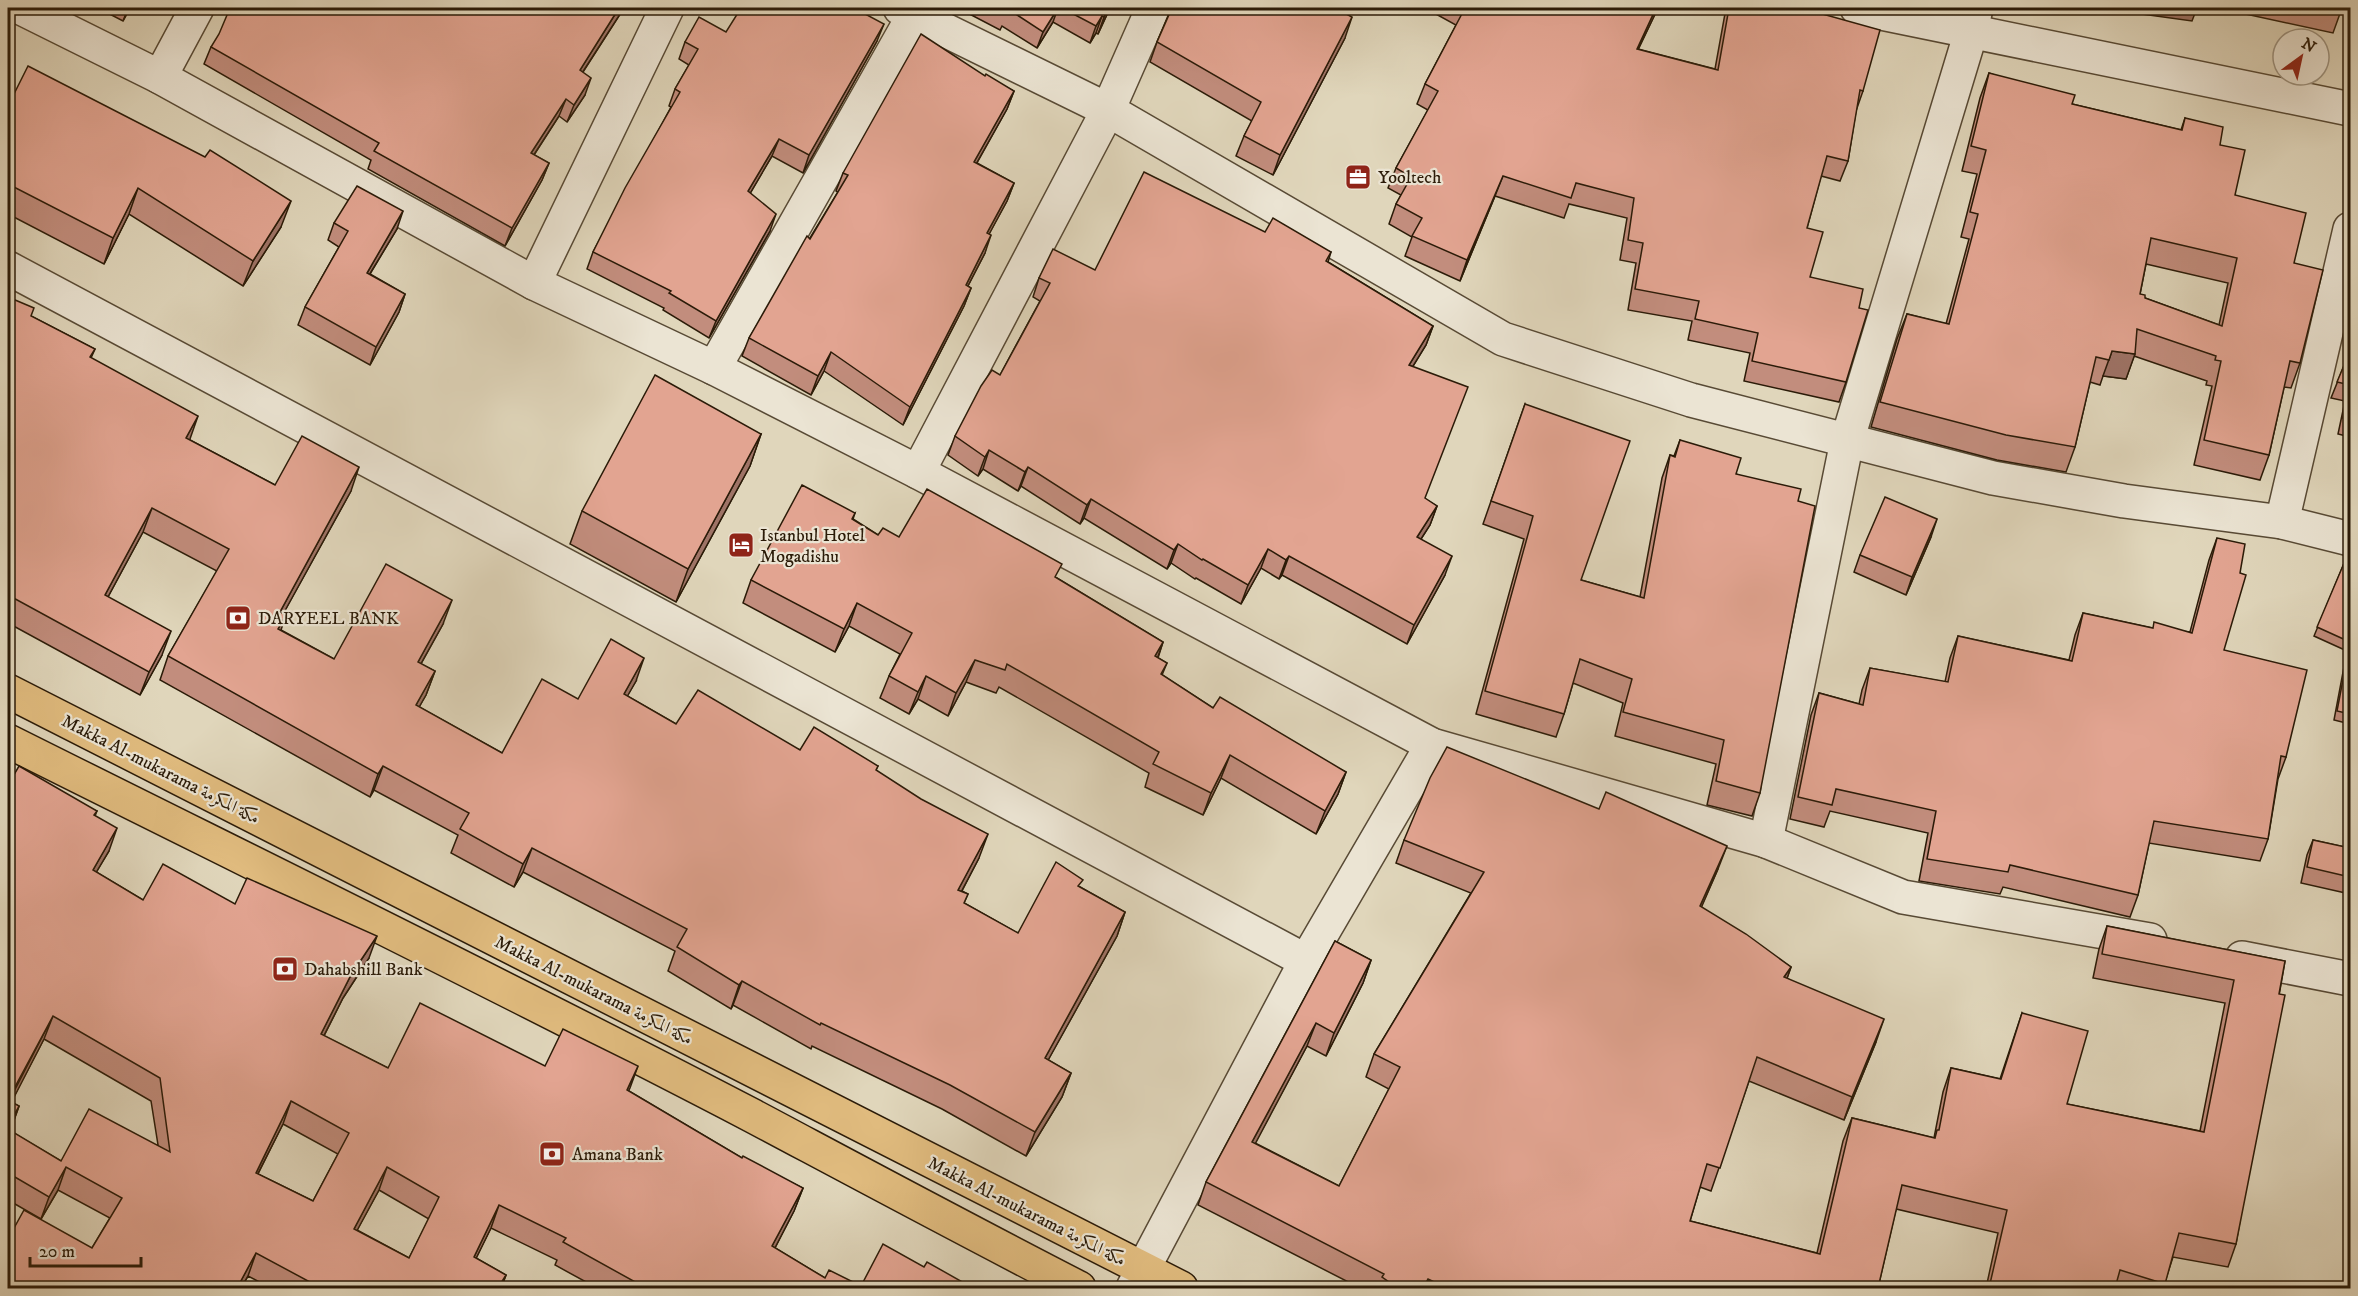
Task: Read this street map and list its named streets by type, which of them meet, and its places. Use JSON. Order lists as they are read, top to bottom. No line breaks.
{"streets":{"highway":["Makka Al-mukarama مكة المكرمة"]},"places":{"office":["Yooltech"],"hotel":["Istanbul Hotel Mogadishu"],"bank":["DARYEEL BANK","Dahabshill Bank","Amana Bank"]},"scale_bar":"20 m","north":"top right"}
